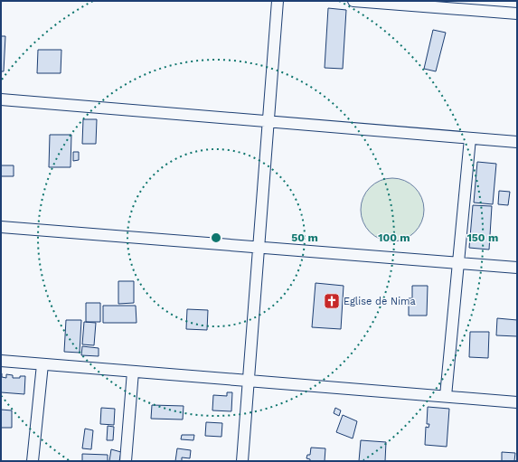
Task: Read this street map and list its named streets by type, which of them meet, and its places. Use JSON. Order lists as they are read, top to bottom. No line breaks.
{"places":{"church":["Eglise de Nima"]},"rings":["50 m","100 m","150 m"]}
